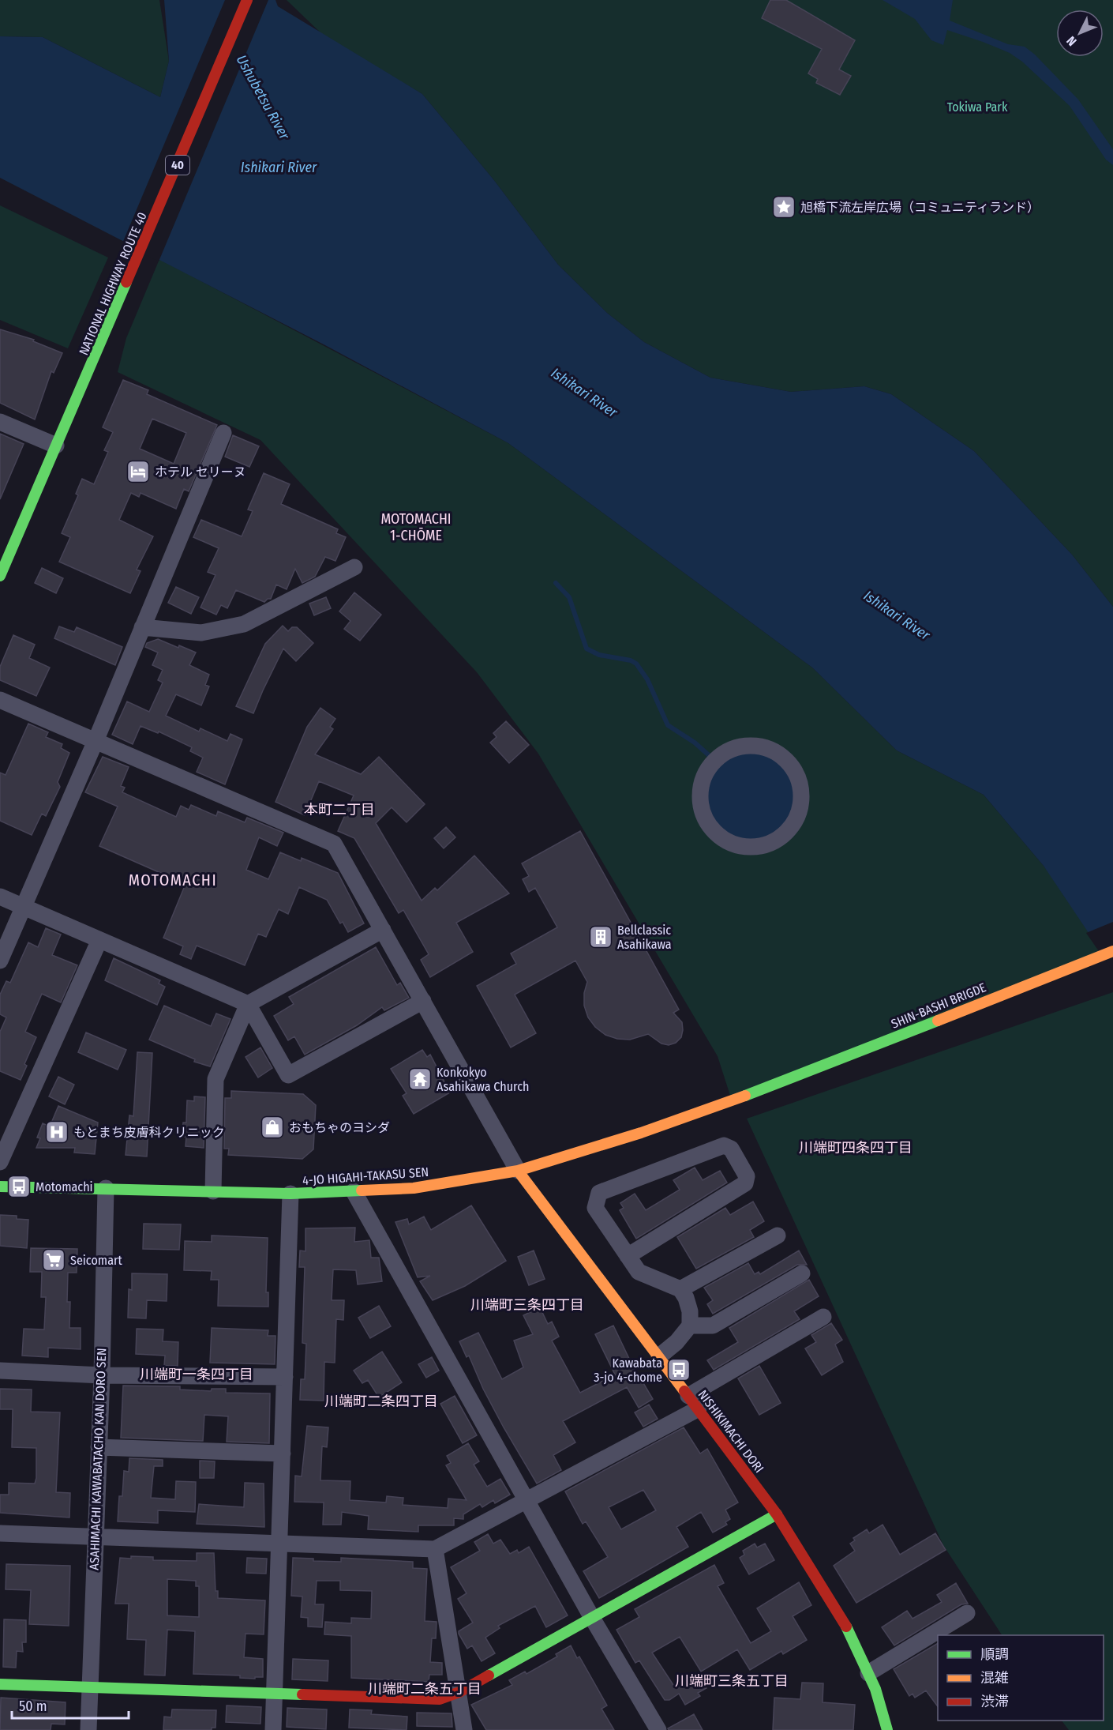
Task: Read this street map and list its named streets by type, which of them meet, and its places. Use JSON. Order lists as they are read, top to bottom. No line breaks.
{"streets":{"main road":["40","NATIONAL HIGHWAY ROUTE 40","SHIN-BASHI BRIGDE","4-JO HIGAHI-TAKASU SEN","NISHIKIMACHI DORI"],"street":["ASAHIMACHI KAWABATACHO KAN DORO SEN"]},"crossings":[["SHIN-BASHI BRIGDE","4-JO HIGAHI-TAKASU SEN"],["4-JO HIGAHI-TAKASU SEN","NISHIKIMACHI DORI"],["4-JO HIGAHI-TAKASU SEN","ASAHIMACHI KAWABATACHO KAN DORO SEN"]],"districts":["MOTOMACHI 1-CHŌME","本町二丁目","MOTOMACHI","川端町四条四丁目","川端町三条四丁目","川端町一条四丁目","川端町二条四丁目","川端町三条五丁目","川端町二条五丁目"],"water":["Ushubetsu River","Ishikari River"],"parks":["Tokiwa Park"],"places":{"place":["旭橋下流左岸広場（コミュニティランド）"],"hotel":["ホテル セリーヌ"],"building":["Bellclassic Asahikawa"],"temple":["Konkokyo Asahikawa Church"],"shop":["おもちゃのヨシダ"],"hospital":["もとまち皮膚科クリニック"],"bus stop":["Motomachi","Kawabata 3-jo 4-chome"],"supermarket":["Seicomart"]},"legend":["順調","混雑","渋滞"],"scale_bar":"50 m","north":"bottom left"}
